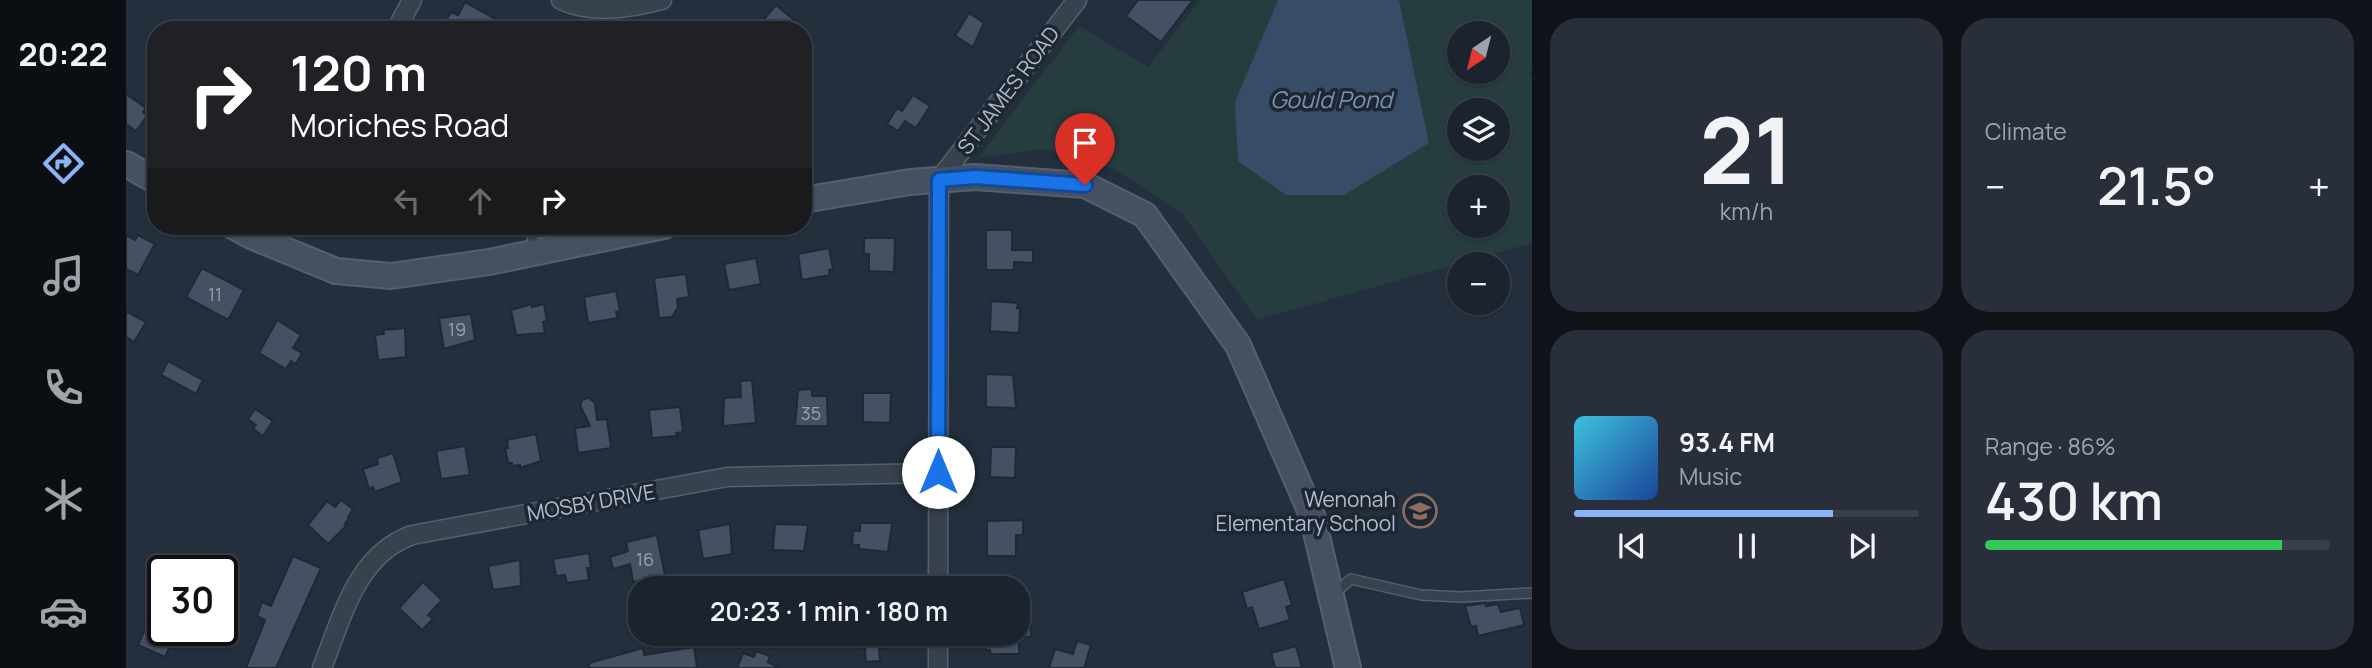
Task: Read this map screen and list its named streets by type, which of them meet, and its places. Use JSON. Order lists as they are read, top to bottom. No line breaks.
{"streets":{"street":["ST JAMES ROAD","MOSBY DRIVE"]},"water":["Gould Pond"],"places":{"school or university":["Wenonah Elementary School"]},"house_numbers":["11","19","35","16"],"north":"bottom left","page":{"tabs":"20:22","tile":[["21","km/h"],"Climate",["Range · 86%","430 km"]],"map_buttons":["+","−"],"turn":["120 m","Moriches Road"],"heat":["−","21.5°","+"],"song":["93.4 FM","Music"],"limit":"30","trip":"20:23 · 1 min · 180 m"}}
